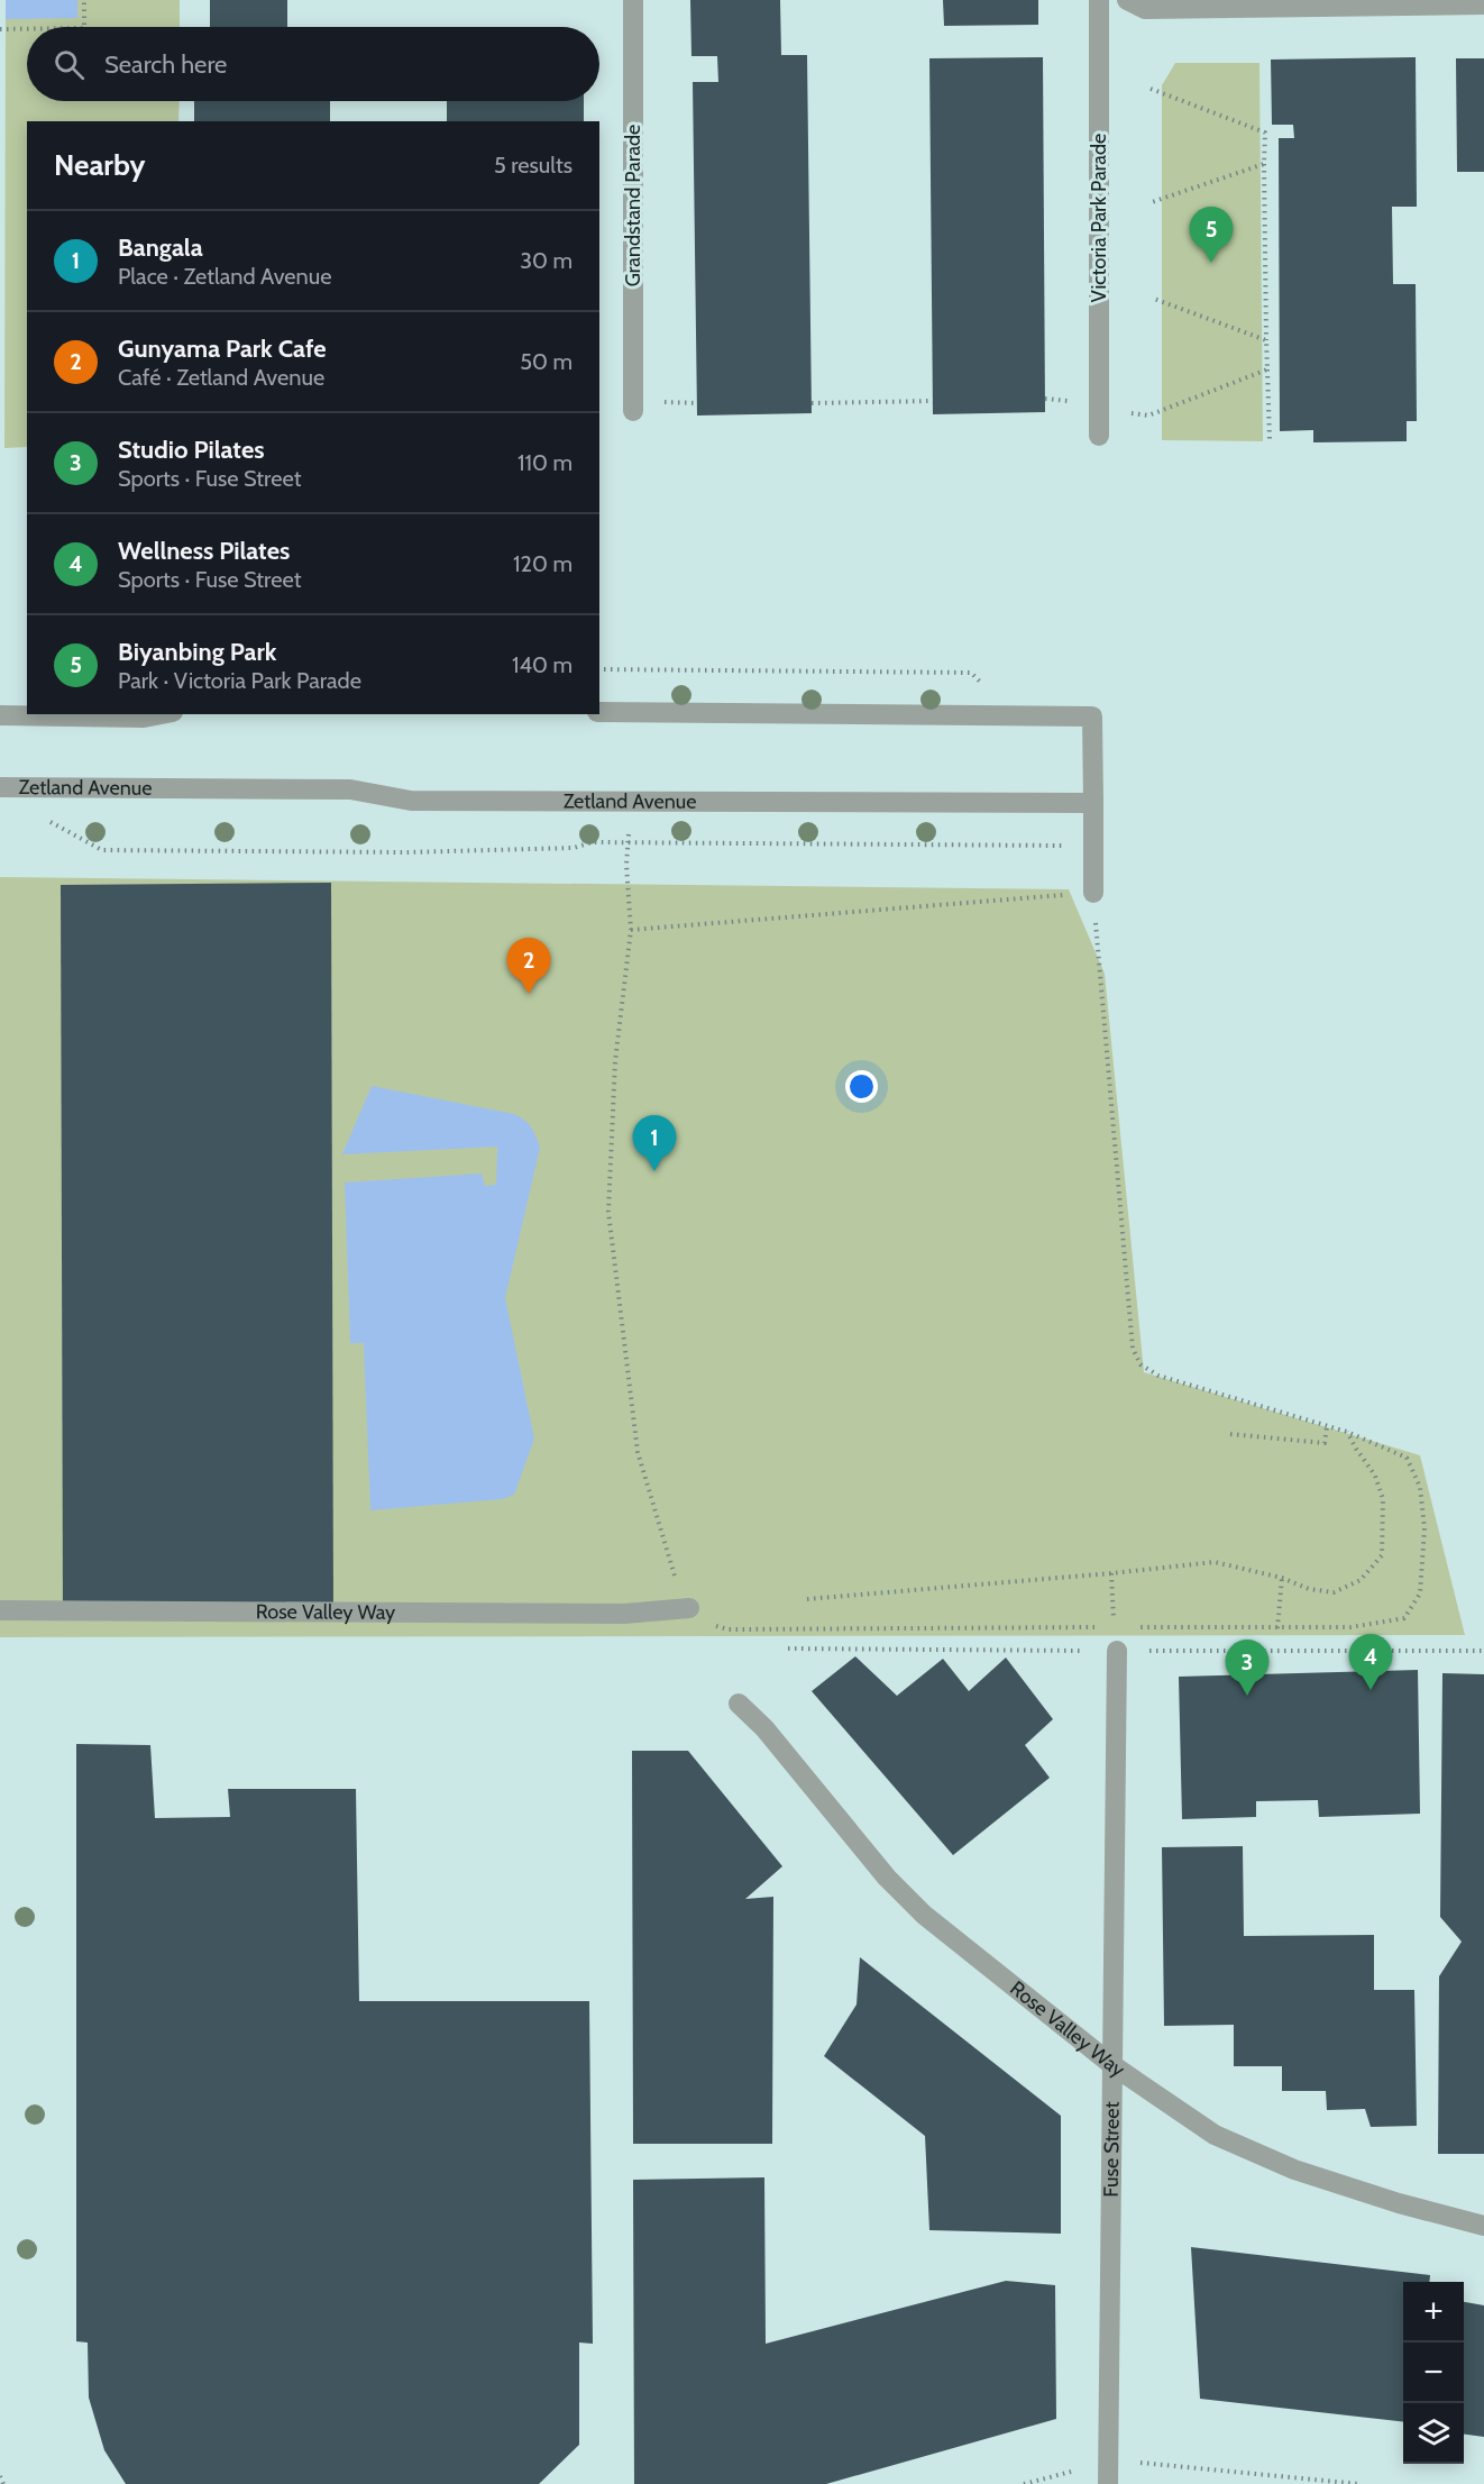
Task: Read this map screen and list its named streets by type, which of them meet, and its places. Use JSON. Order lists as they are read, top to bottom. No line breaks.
{"streets":{"street":["Grandstand Parade","Victoria Park Parade","Zetland Avenue","Rose Valley Way","Fuse Street"]},"crossings":[["Rose Valley Way","Fuse Street"]],"page":{"search":"Search here","heading":["Nearby","5 results"],"pins":["5","2","1","4","3"],"list":[{"mark":"1","name":"Bangala","note":"Place · Zetland Avenue","value":"30 m"},{"mark":"2","name":"Gunyama Park Cafe","note":"Café · Zetland Avenue","value":"50 m"},{"mark":"3","name":"Studio Pilates","note":"Sports · Fuse Street","value":"110 m"},{"mark":"4","name":"Wellness Pilates","note":"Sports · Fuse Street","value":"120 m"},{"mark":"5","name":"Biyanbing Park","note":"Park · Victoria Park Parade","value":"140 m"}],"map_buttons":["+","−"]}}
